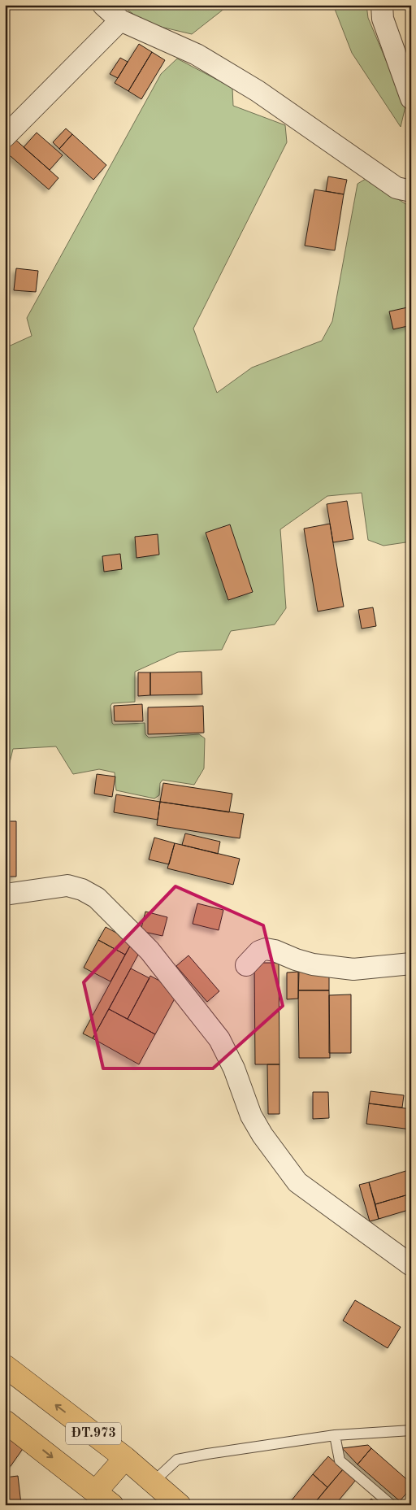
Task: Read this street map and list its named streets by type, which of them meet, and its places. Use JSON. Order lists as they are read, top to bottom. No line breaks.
{"streets":{"main road":["ĐT.973"]}}
